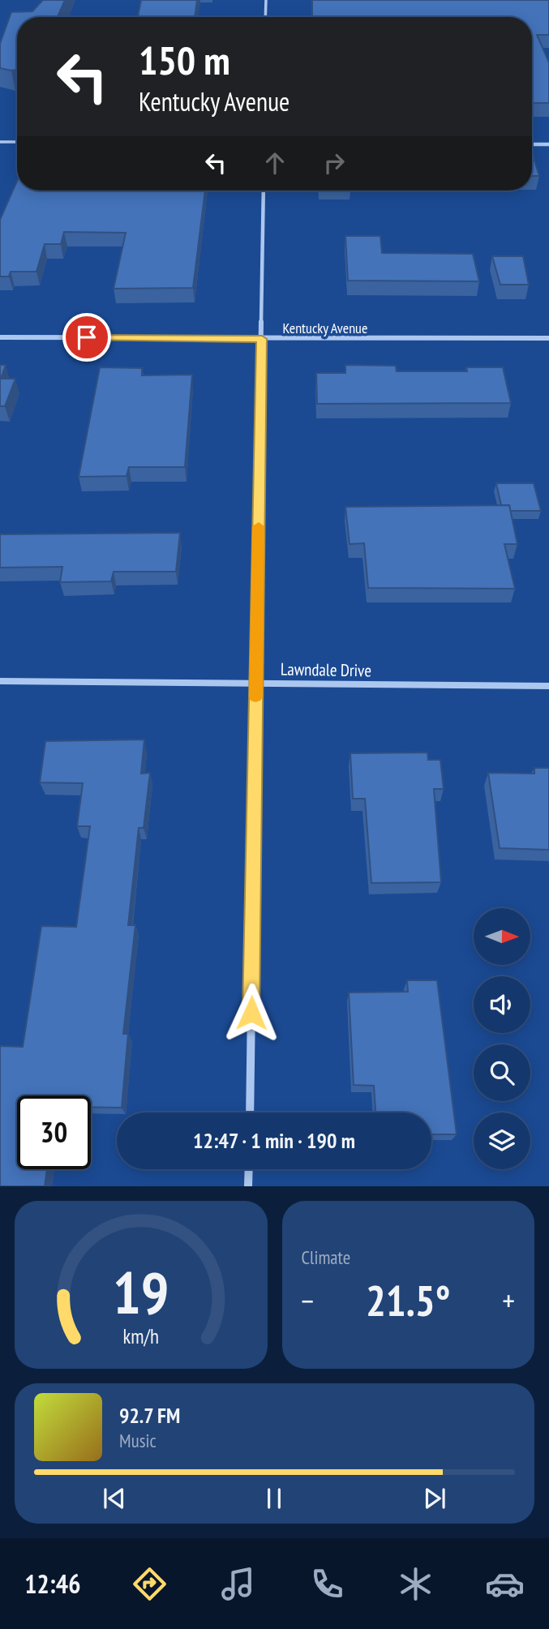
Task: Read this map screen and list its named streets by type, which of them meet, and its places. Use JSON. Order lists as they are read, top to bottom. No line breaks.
{"streets":{"street":["Kentucky Avenue","Lawndale Drive"]},"north":"right","page":{"turn":["150 m","Kentucky Avenue"],"limit":"30","trip":"12:47 · 1 min · 190 m","tile":"Climate","heat":["−","21.5°","+"],"song":["92.7 FM","Music"],"tabs":"12:46","gauge":["19","km/h"]}}
